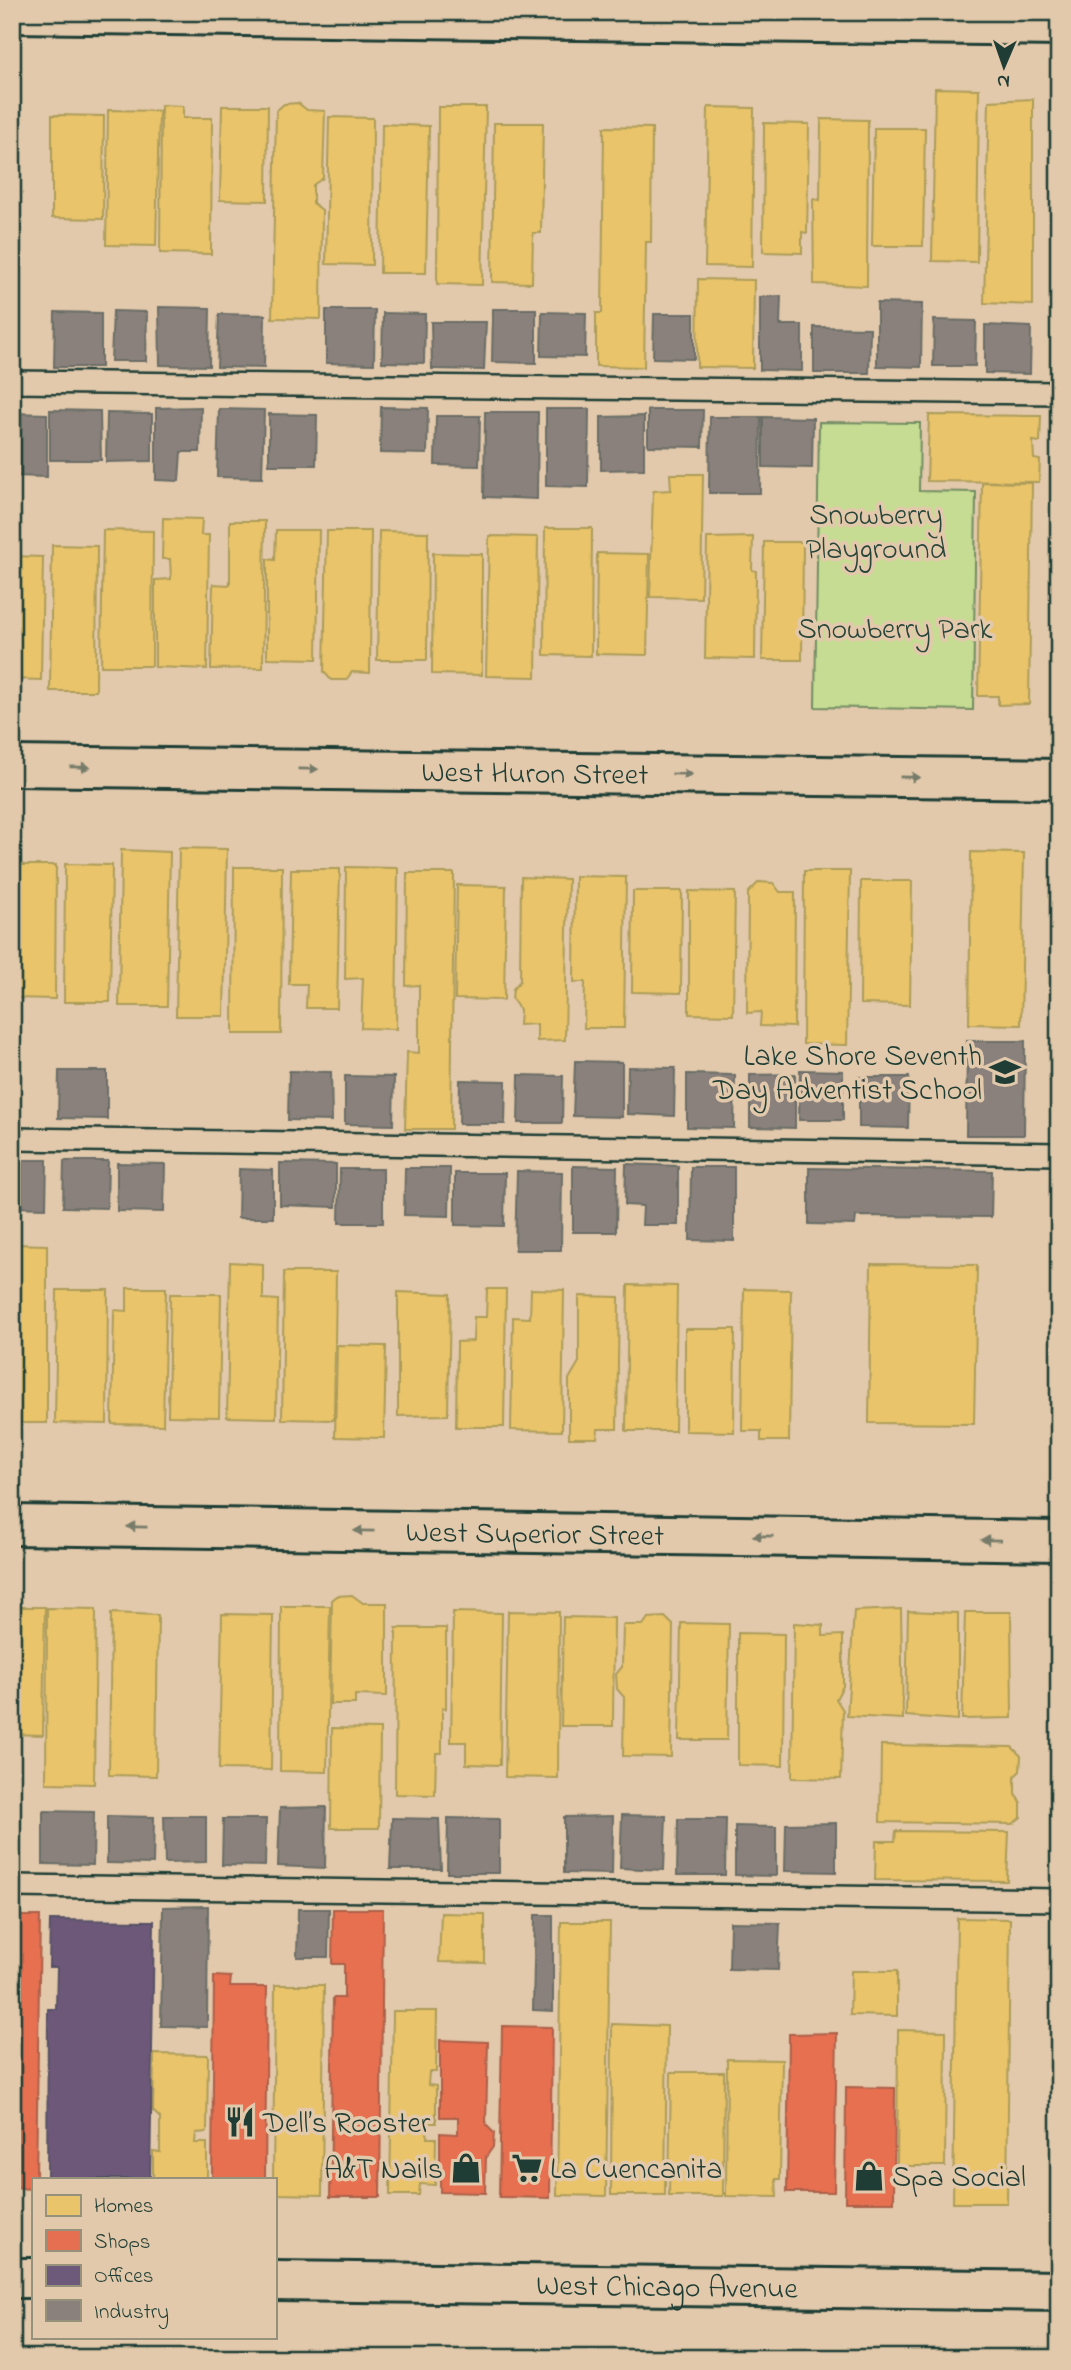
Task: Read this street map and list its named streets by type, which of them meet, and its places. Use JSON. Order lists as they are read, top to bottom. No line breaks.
{"streets":{"street":["West Huron Street","West Superior Street","West Chicago Avenue"]},"one_way":["West Huron Street","West Superior Street"],"parks":["Snowberry Playground","Snowberry Park"],"places":{"school or university":["Lake Shore Seventh Day Adventist School"],"restaurant":["Dell’s Rooster"],"shop":["A&T Nails","Spa Social"],"supermarket":["La Cuencanita"]},"legend":["Homes","Shops","Offices","Industry"],"north":"bottom"}
